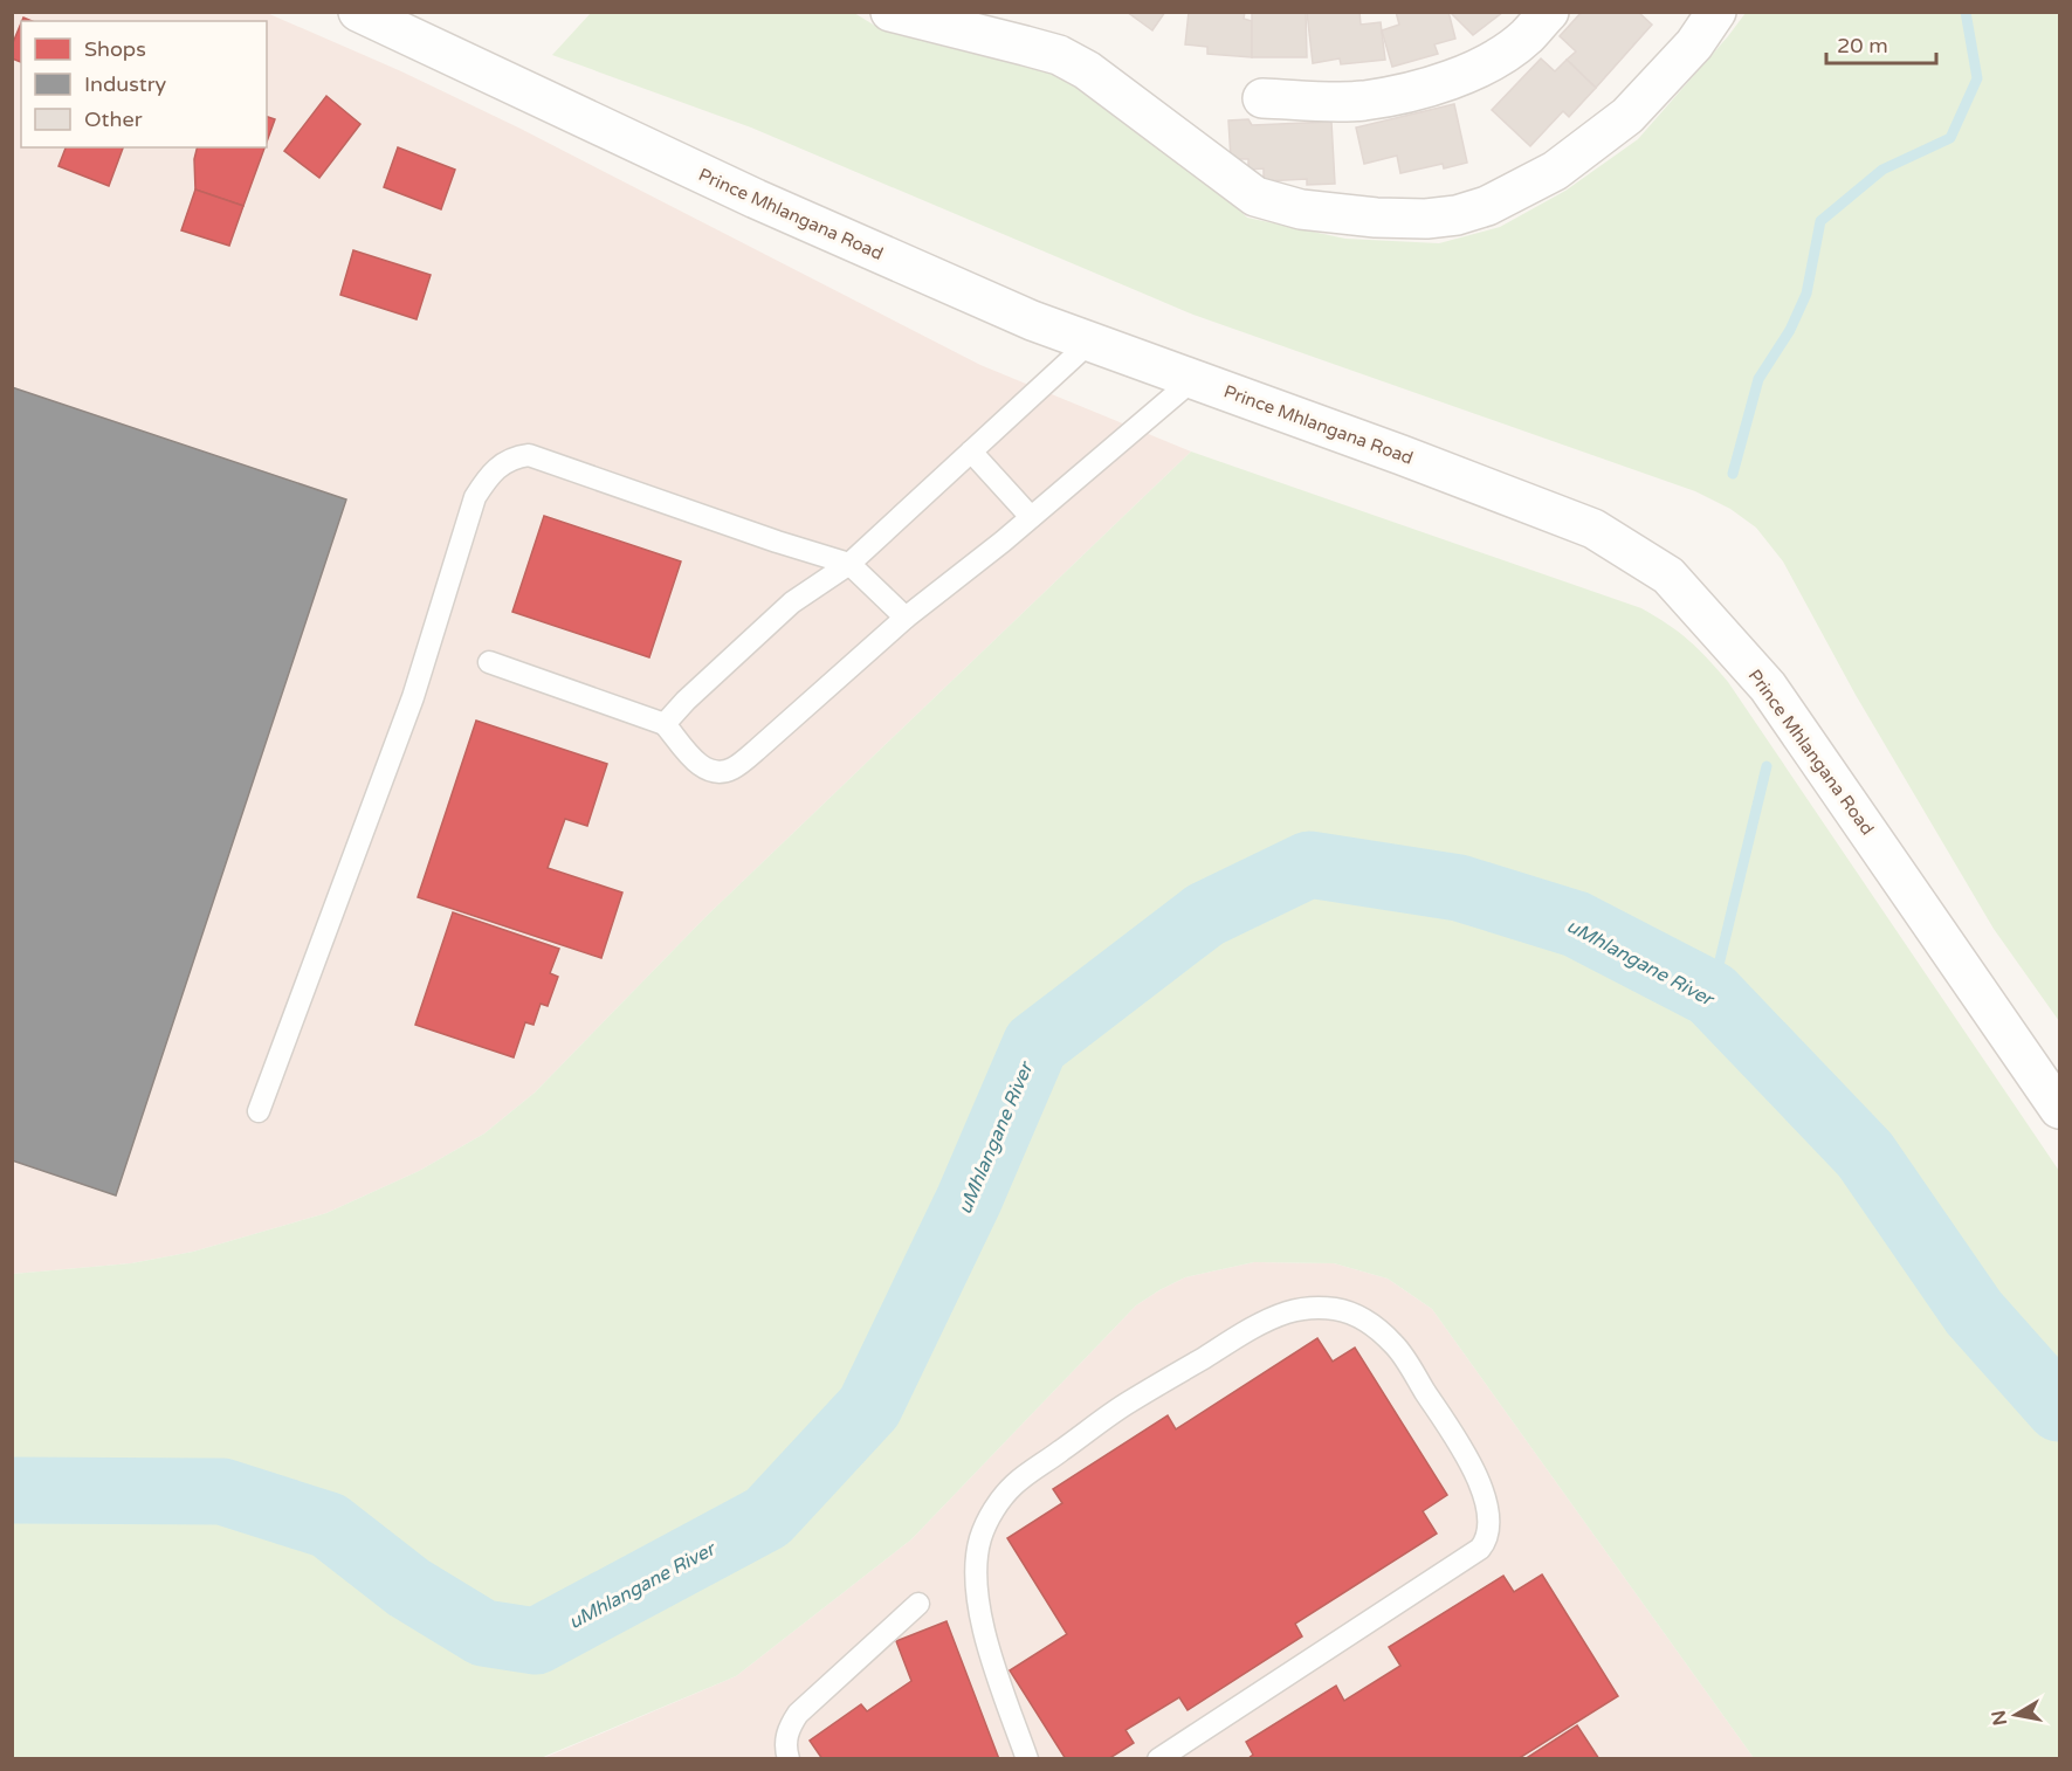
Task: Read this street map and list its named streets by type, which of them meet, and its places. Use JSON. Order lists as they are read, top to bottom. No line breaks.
{"streets":{"street":["Prince Mhlangana Road"]},"water":["uMhlangane River"],"legend":["Shops","Industry","Other"],"scale_bar":"20 m","north":"left"}
